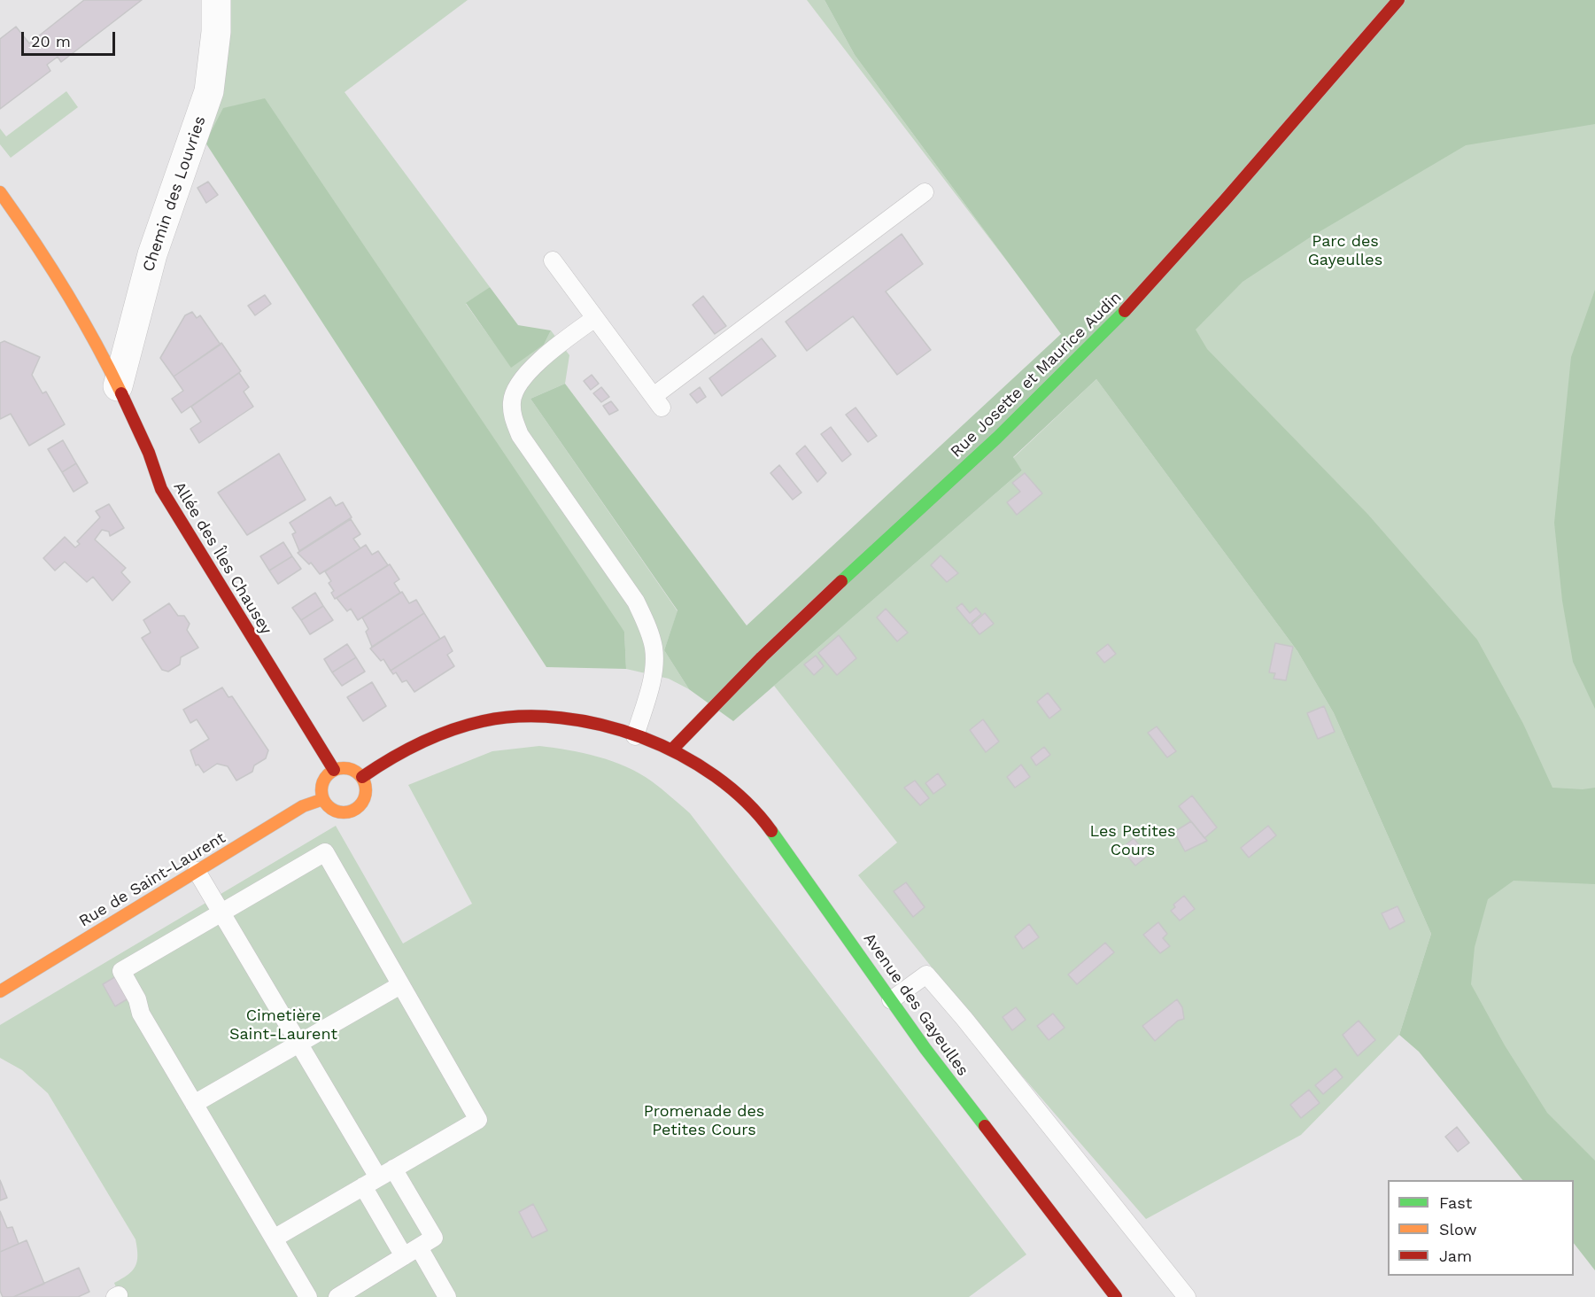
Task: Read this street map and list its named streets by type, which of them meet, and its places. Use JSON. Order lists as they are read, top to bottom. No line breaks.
{"streets":{"street":["Chemin des Louvries","Rue Josette et Maurice Audin","Allée des Îles Chausey","Rue de Saint-Laurent","Avenue des Gayeulles"]},"crossings":[["Chemin des Louvries","Allée des Îles Chausey"],["Rue Josette et Maurice Audin","Avenue des Gayeulles"],["Allée des Îles Chausey","Rue de Saint-Laurent"]],"parks":["Parc des Gayeulles","Les Petites Cours","Cimetière Saint-Laurent","Promenade des Petites Cours"],"legend":["Fast","Slow","Jam"],"scale_bar":"20 m"}
